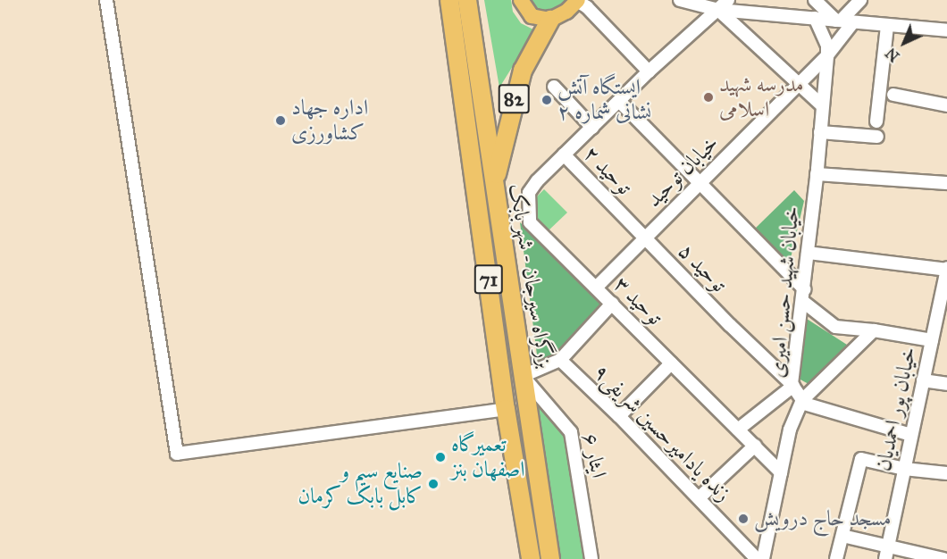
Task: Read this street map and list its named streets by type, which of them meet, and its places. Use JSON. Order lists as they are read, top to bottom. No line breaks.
{"streets":{"highway":["82","بزرگراه سیرجان - شهر بابک","71"],"street":["توحید ۲","خیابان توحید","توحید ۵","خیابان شهید حسن امیری","توحید ۳","خیابان پور احمدیان","زنده یادامیرحسین شریفی۹","ایثار ۶"]},"crossings":[["82","بزرگراه سیرجان - شهر بابک"],["توحید ۲","خیابان توحید"],["توحید ۲","توحید ۵"],["توحید ۲","توحید ۳"],["خیابان توحید","توحید ۵"],["خیابان توحید","خیابان شهید حسن امیری"],["خیابان توحید","توحید ۳"],["توحید ۵","خیابان شهید حسن امیری"],["بزرگراه سیرجان - شهر بابک","ایثار ۶"],["خیابان شهید حسن امیری","توحید ۳"]],"places":["مدرسه شهید اسلامی","ایستگاه آتش نشانی شماره ۲","اداره جهاد کشاورزی","تعمیرگاه اصفهان بنز","صنایع سیم و کابل بابک کرمان","مسجد حاج درویش"],"north":"bottom left"}
